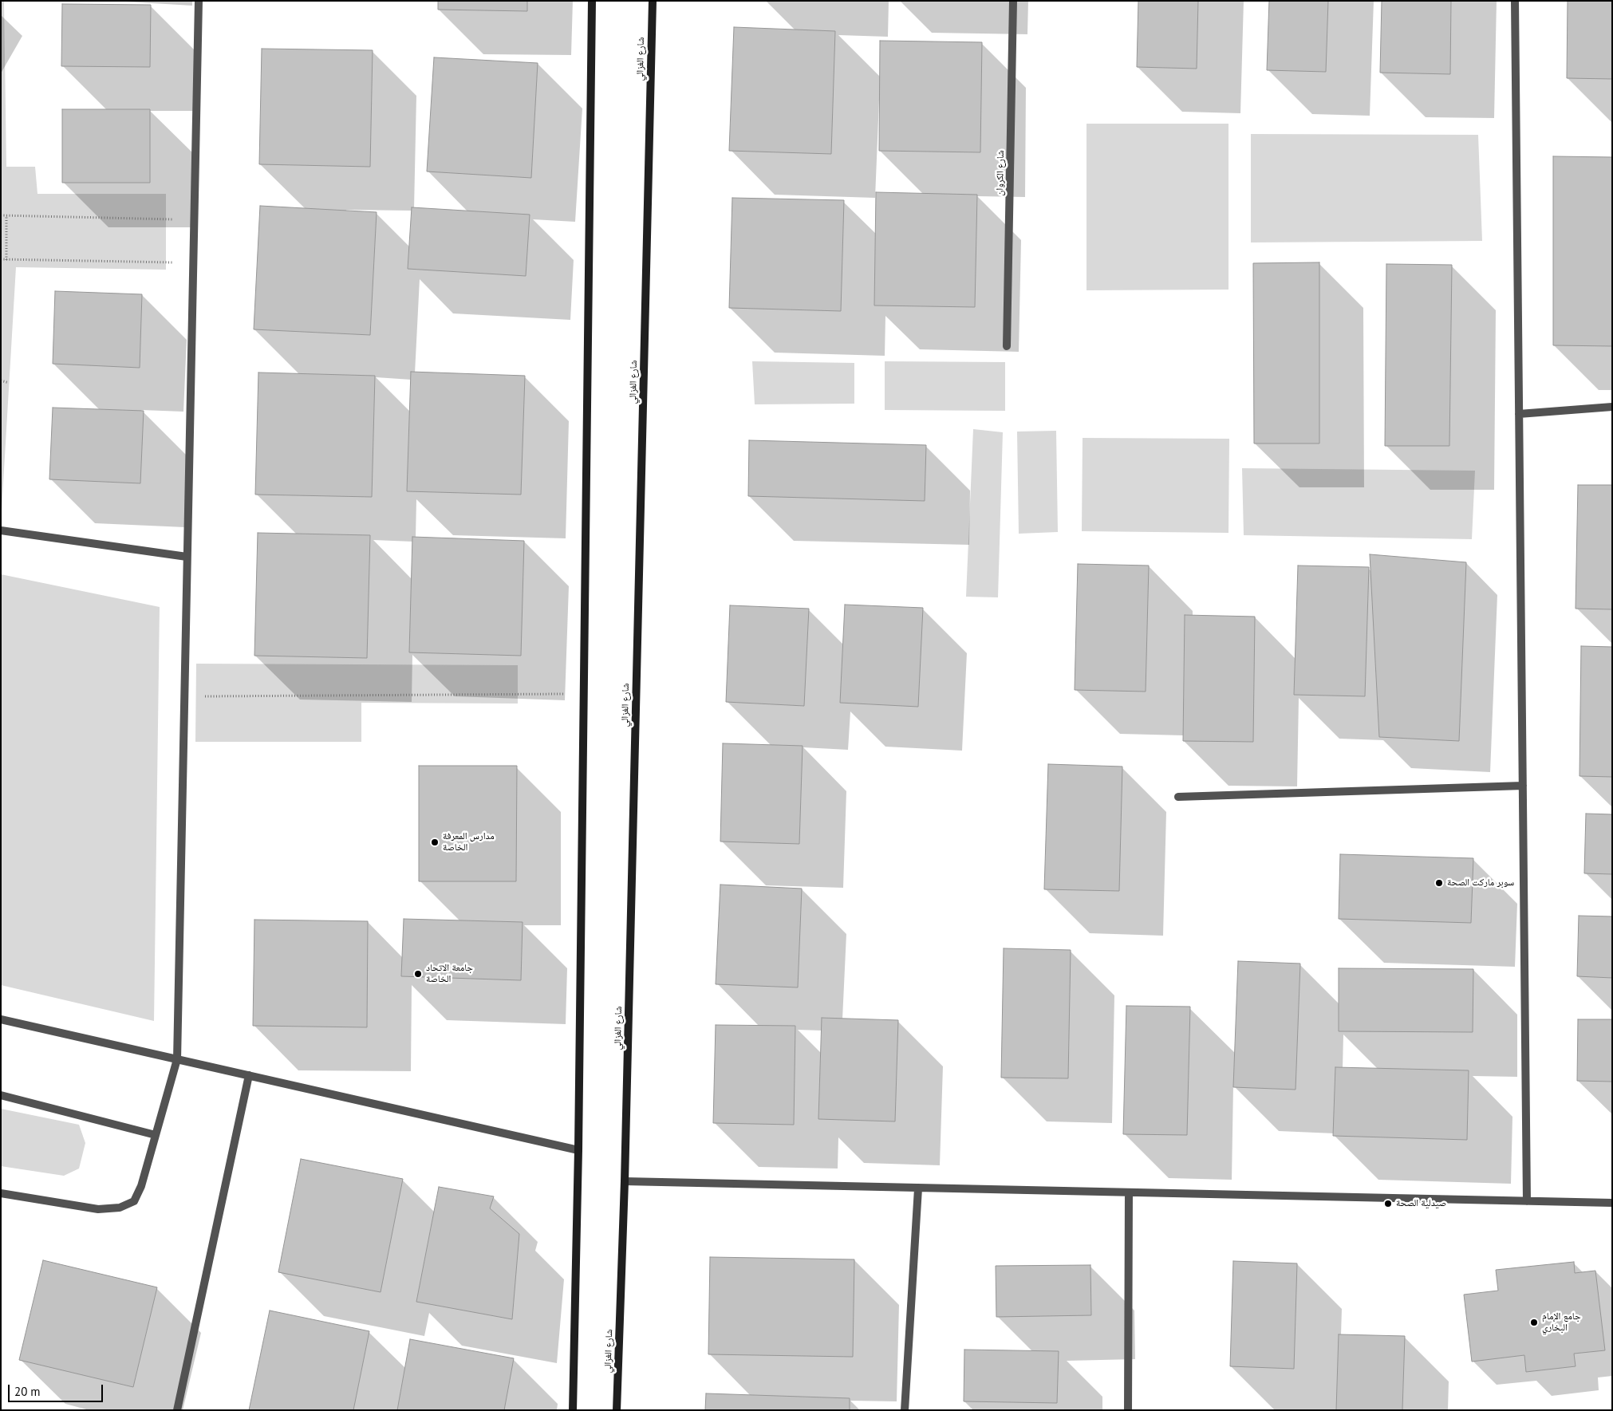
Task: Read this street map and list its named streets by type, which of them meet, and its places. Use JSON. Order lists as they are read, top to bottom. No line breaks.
{"streets":{"main road":["شارع الغزالي"],"street":["شارع الكروان"]},"places":["مدارس المعرفة الخاصة","سوبر ماركت الصحة","جامعة الاتحاد الخاصة","صيدلية الصحة","جامع الإمام البخاري"],"scale_bar":"20 m"}
